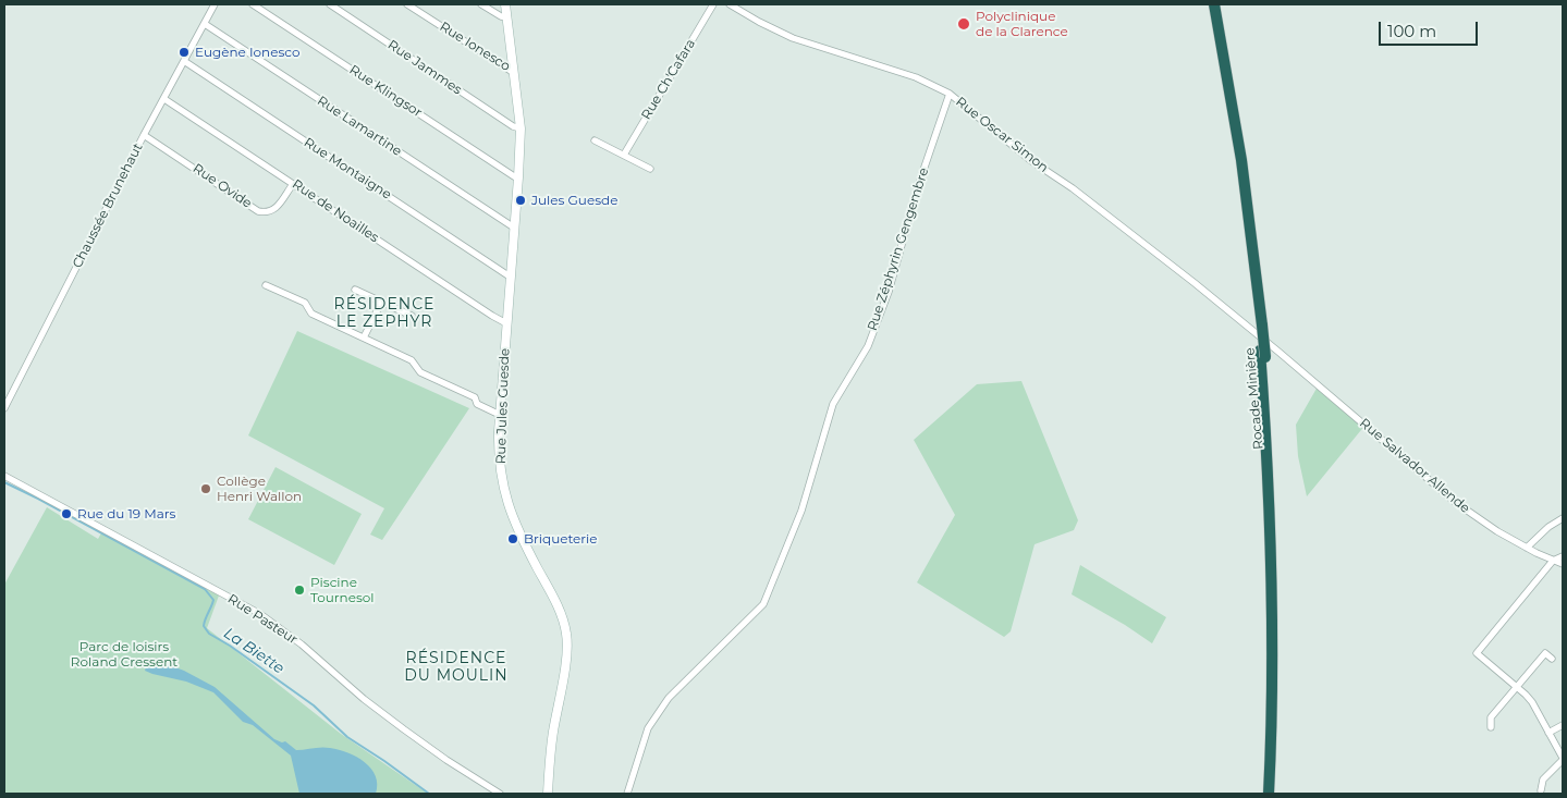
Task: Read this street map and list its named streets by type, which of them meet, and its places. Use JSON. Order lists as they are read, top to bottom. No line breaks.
{"streets":{"highway":["Rocade Minière"],"main road":["Rue Jules Guesde"],"street":["Rue Ionesco","Rue Jammes","Rue Ch'Cafara","Rue Klingsor","Rue Lamartine","Rue Oscar Simon","Rue Montaigne","Rue Ovide","Chaussée Brunehaut","Rue de Noailles","Rue Zéphyrin Gengembre","Rue Salvador Allende","Rue Pasteur"]},"crossings":[["Rue Ionesco","Rue Jules Guesde"],["Rue Jammes","Rue Jules Guesde"],["Rue Klingsor","Rue Jules Guesde"],["Rue Lamartine","Chaussée Brunehaut"],["Rue Lamartine","Rue Jules Guesde"],["Rue Oscar Simon","Rue Zéphyrin Gengembre"],["Rue Oscar Simon","Rue Salvador Allende"],["Rue Montaigne","Chaussée Brunehaut"],["Rue Montaigne","Rue Jules Guesde"],["Rue Ovide","Chaussée Brunehaut"],["Rue Ovide","Rue de Noailles"],["Chaussée Brunehaut","Rue de Noailles"],["Rue de Noailles","Rue Jules Guesde"]],"districts":["RÉSIDENCE LE ZEPHYR","RÉSIDENCE DU MOULIN"],"water":["La Biette"],"parks":["Parc de loisirs Roland Cressent"],"places":["Polyclinique de la Clarence","Eugène Ionesco","Jules Guesde","Collège Henri Wallon","Rue du 19 Mars","Briqueterie","Piscine Tournesol"],"scale_bar":"100 m"}
